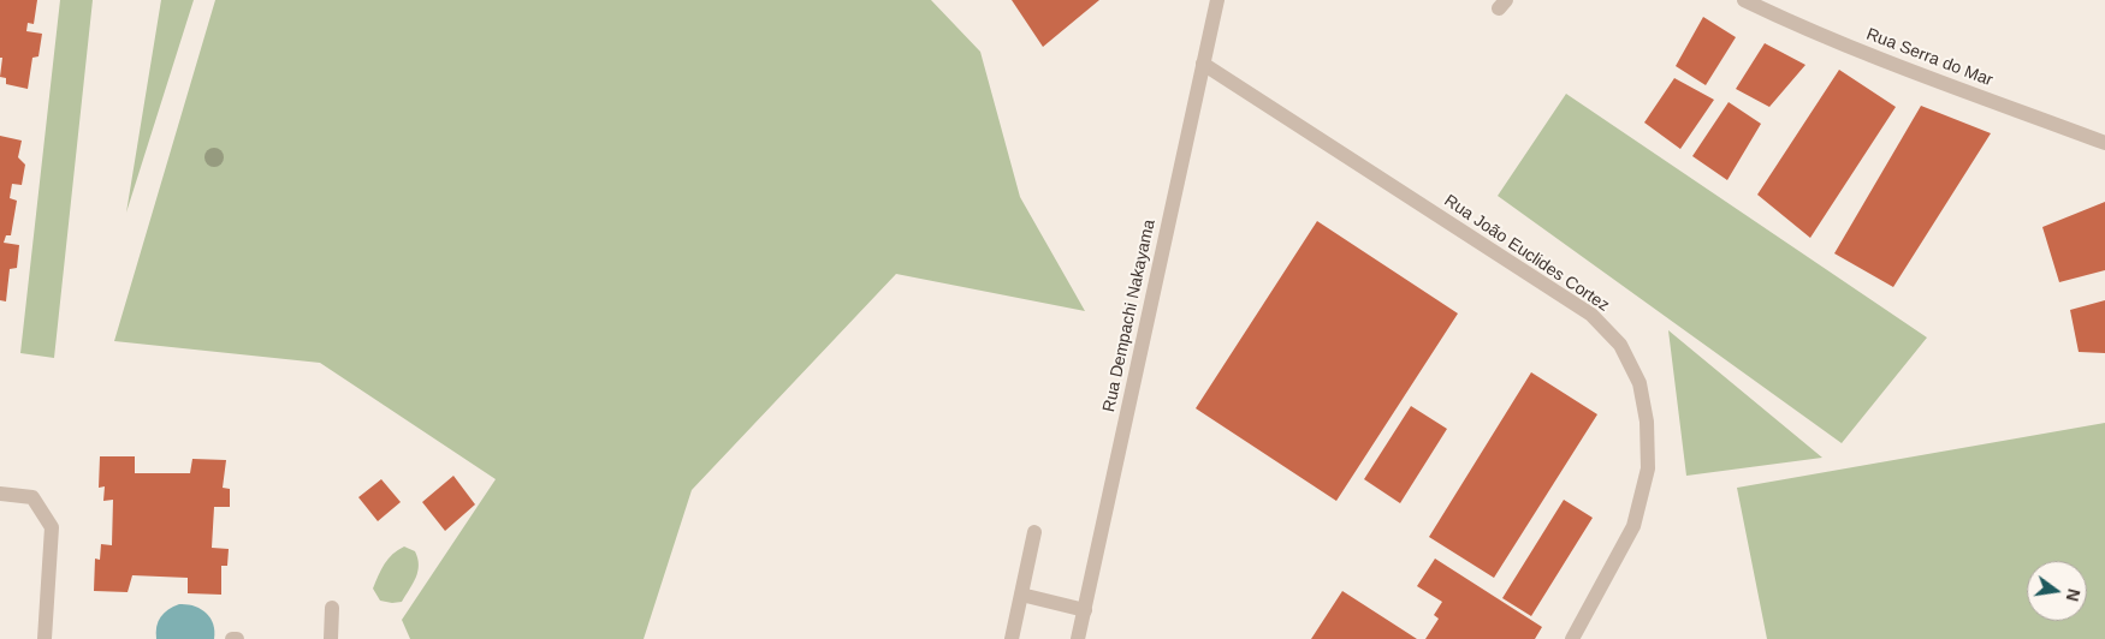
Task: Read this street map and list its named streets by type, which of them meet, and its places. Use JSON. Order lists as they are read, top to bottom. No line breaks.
{"streets":{"street":["Rua Serra do Mar","Rua João Euclides Cortez","Rua Dempachi Nakayama"]},"crossings":[["Rua João Euclides Cortez","Rua Dempachi Nakayama"]],"north":"right"}
